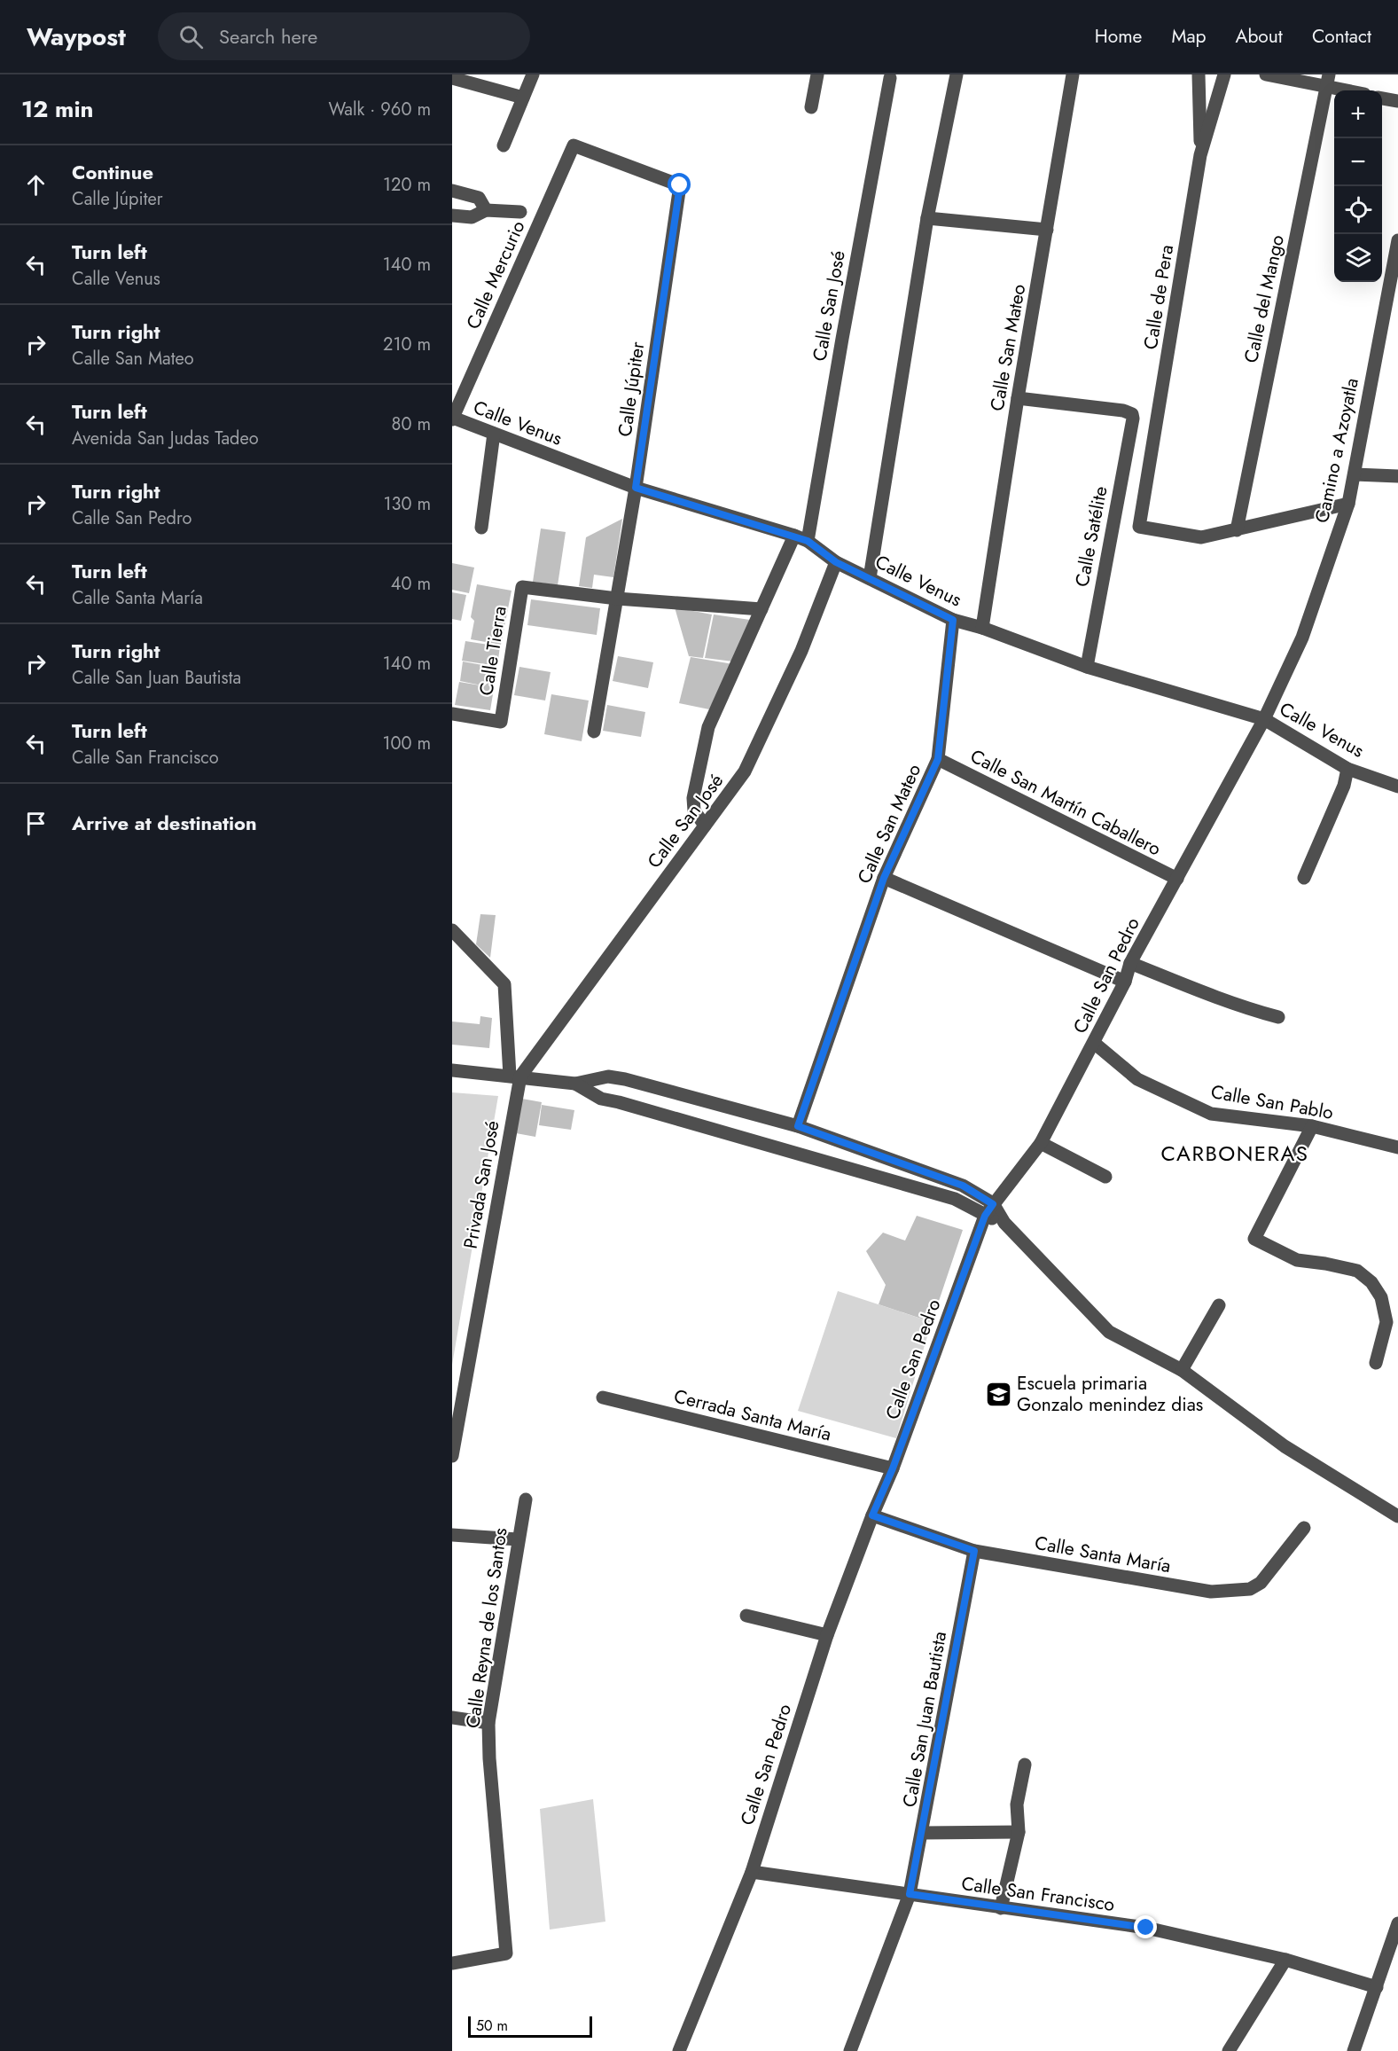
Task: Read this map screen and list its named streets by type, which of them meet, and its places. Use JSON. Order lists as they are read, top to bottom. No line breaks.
{"streets":{"street":["Calle Mercurio","Calle de Pera","Calle del Mango","Calle San José","Calle San Mateo","Calle Júpiter","Calle Venus","Camino a Azoyatla","Calle Satélite","Calle Tierra","Calle San Martín Caballero","Calle San Pedro","Calle San Pablo","Privada San José","Cerrada Santa María","Calle Santa María","Calle Reyna de los Santos","Calle San Juan Bautista","Calle San Francisco"]},"crossings":[["Calle Mercurio","Calle Júpiter"],["Calle Mercurio","Calle Venus"],["Calle de Pera","Calle del Mango"],["Calle San José","Calle Venus"],["Calle San José","Privada San José"],["Calle San Mateo","Calle Venus"],["Calle San Mateo","Calle Satélite"],["Calle San Mateo","Calle San Martín Caballero"],["Calle Júpiter","Calle Venus"],["Calle Júpiter","Calle Tierra"],["Calle Venus","Camino a Azoyatla"],["Calle Venus","Calle Satélite"],["Calle Venus","Calle San Pedro"],["Camino a Azoyatla","Calle San Pedro"],["Calle San Martín Caballero","Calle San Pedro"],["Calle San Pedro","Calle San Pablo"],["Calle San Pedro","Cerrada Santa María"],["Calle San Pedro","Calle Santa María"],["Calle San Pedro","Calle San Francisco"],["Calle Santa María","Calle San Juan Bautista"],["Calle San Juan Bautista","Calle San Francisco"]],"districts":["CARBONERAS"],"places":{"school or university":["Escuela primaria Gonzalo menindez dias"]},"scale_bar":"50 m","page":{"header":"Waypost","search":"Search here","nav":["Home","Map","About","Contact"],"heading":["12 min","Walk · 960 m"],"map_buttons":["+","−"],"list":[["Continue","Calle Júpiter","120 m"],["Turn left","Calle Venus","140 m"],["Turn right","Calle San Mateo","210 m"],["Turn left","Avenida San Judas Tadeo","80 m"],["Turn right","Calle San Pedro","130 m"],["Turn left","Calle Santa María","40 m"],["Turn right","Calle San Juan Bautista","140 m"],["Turn left","Calle San Francisco","100 m"],"Arrive at destination"],"scale":"50 m"}}
